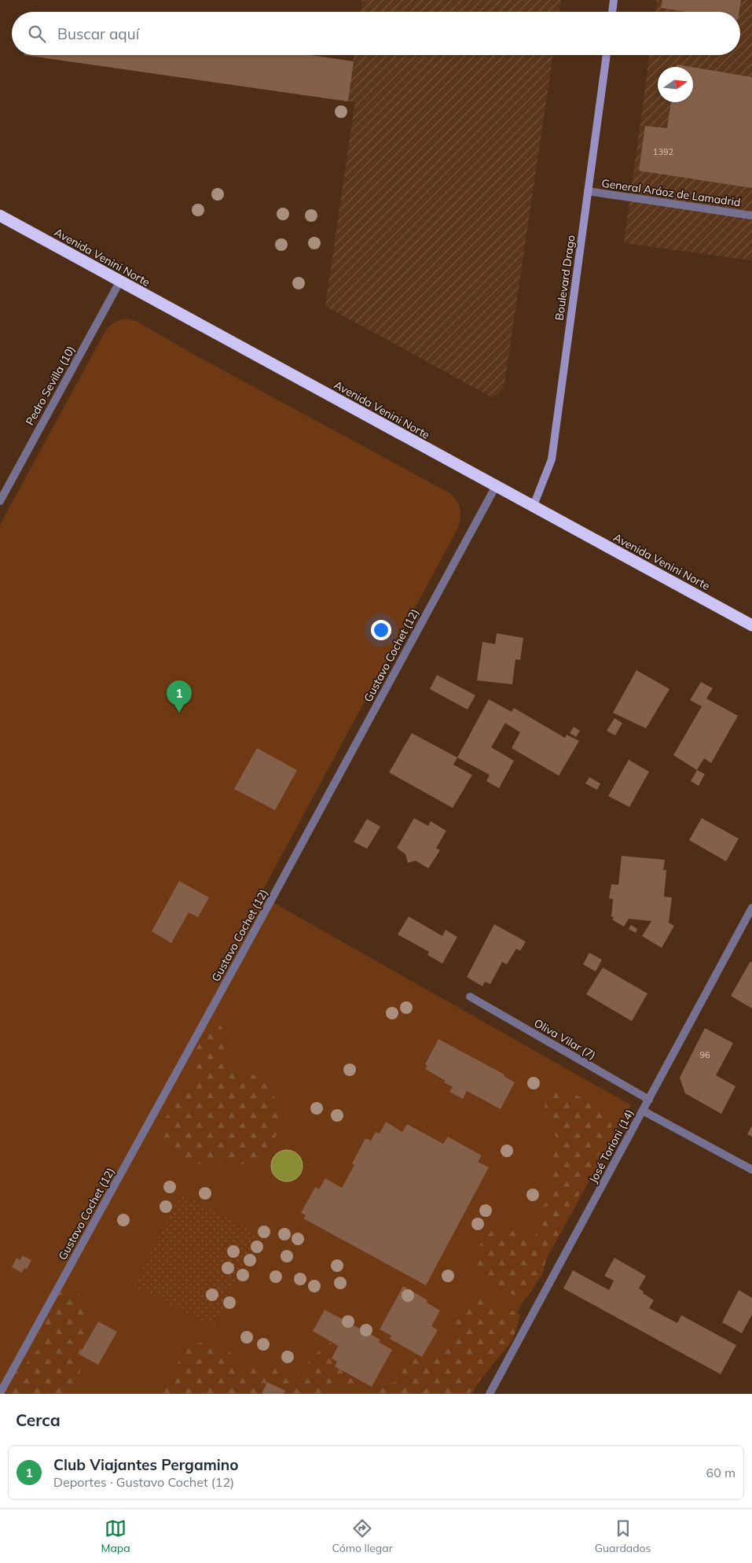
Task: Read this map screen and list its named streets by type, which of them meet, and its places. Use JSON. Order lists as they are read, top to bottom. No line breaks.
{"streets":{"highway":["Avenida Venini Norte"],"main road":["Boulevard Drago"],"street":["General Aráoz de Lamadrid","Pedro Sevilla (10)","Gustavo Cochet (12)","Oliva Vilar (7)","José Torioni (14)"]},"crossings":[["General Aráoz de Lamadrid","Boulevard Drago"],["Avenida Venini Norte","Boulevard Drago"],["Avenida Venini Norte","Pedro Sevilla (10)"],["Avenida Venini Norte","Gustavo Cochet (12)"],["Oliva Vilar (7)","José Torioni (14)"]],"house_numbers":["1392","96"],"north":"right","page":{"search":"Buscar aquí","pins":"1","heading":"Cerca","list":[{"mark":"1","name":"Club Viajantes Pergamino","note":"Deportes · Gustavo Cochet (12)","value":"60 m"}],"nav":["Mapa","Cómo llegar","Guardados"]}}
